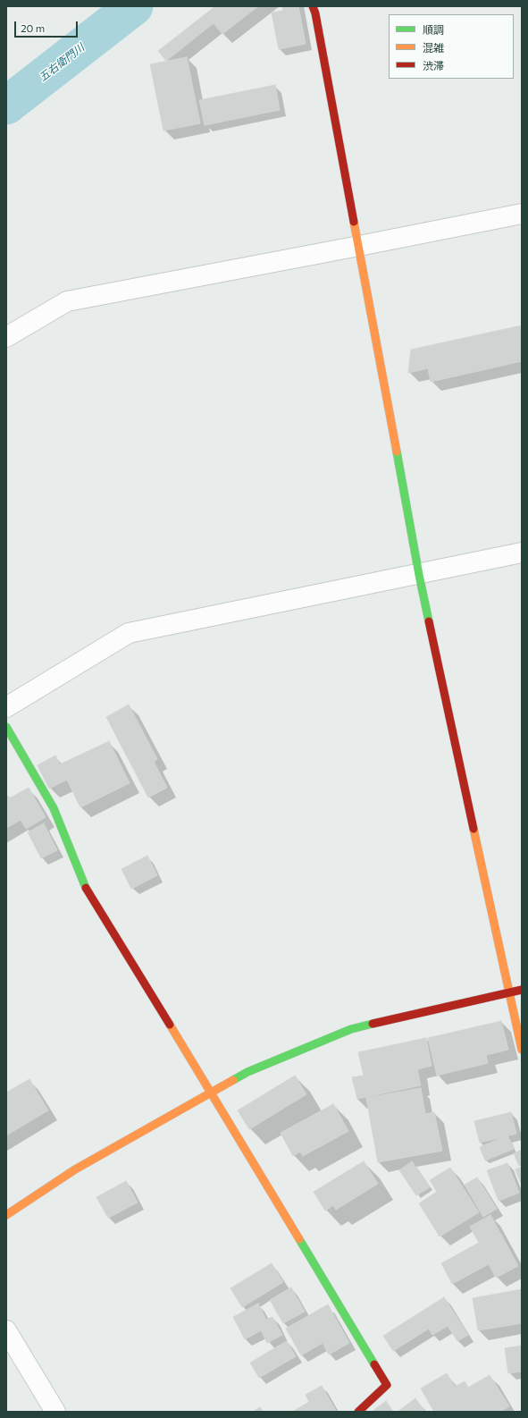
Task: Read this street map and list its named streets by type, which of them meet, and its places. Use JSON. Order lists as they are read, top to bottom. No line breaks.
{"water":["五右衛門川"],"legend":["順調","混雑","渋滞"],"scale_bar":"20 m"}
